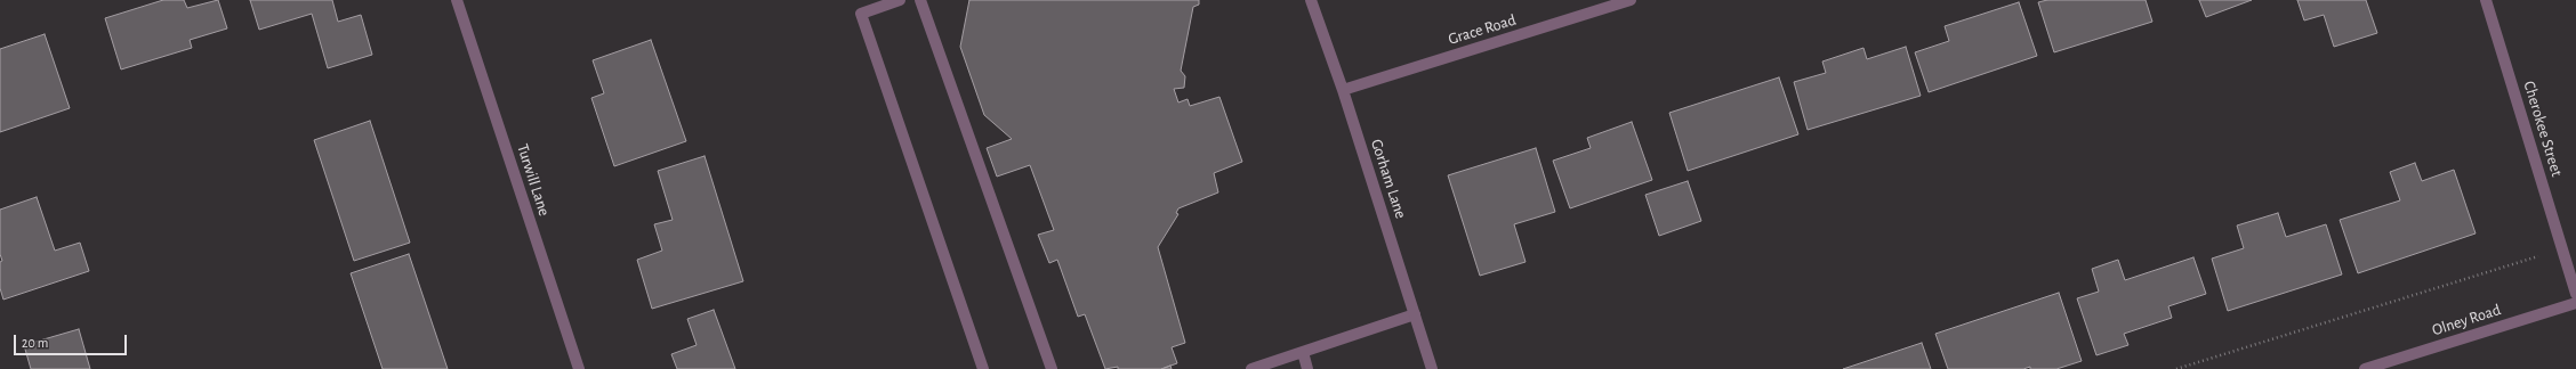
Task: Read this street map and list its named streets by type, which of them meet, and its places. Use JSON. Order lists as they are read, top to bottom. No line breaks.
{"streets":{"street":["Grace Road","Cherokee Street","Gorham Lane","Turwill Lane","Olney Road"]},"crossings":[["Grace Road","Gorham Lane"]],"scale_bar":"20 m"}
